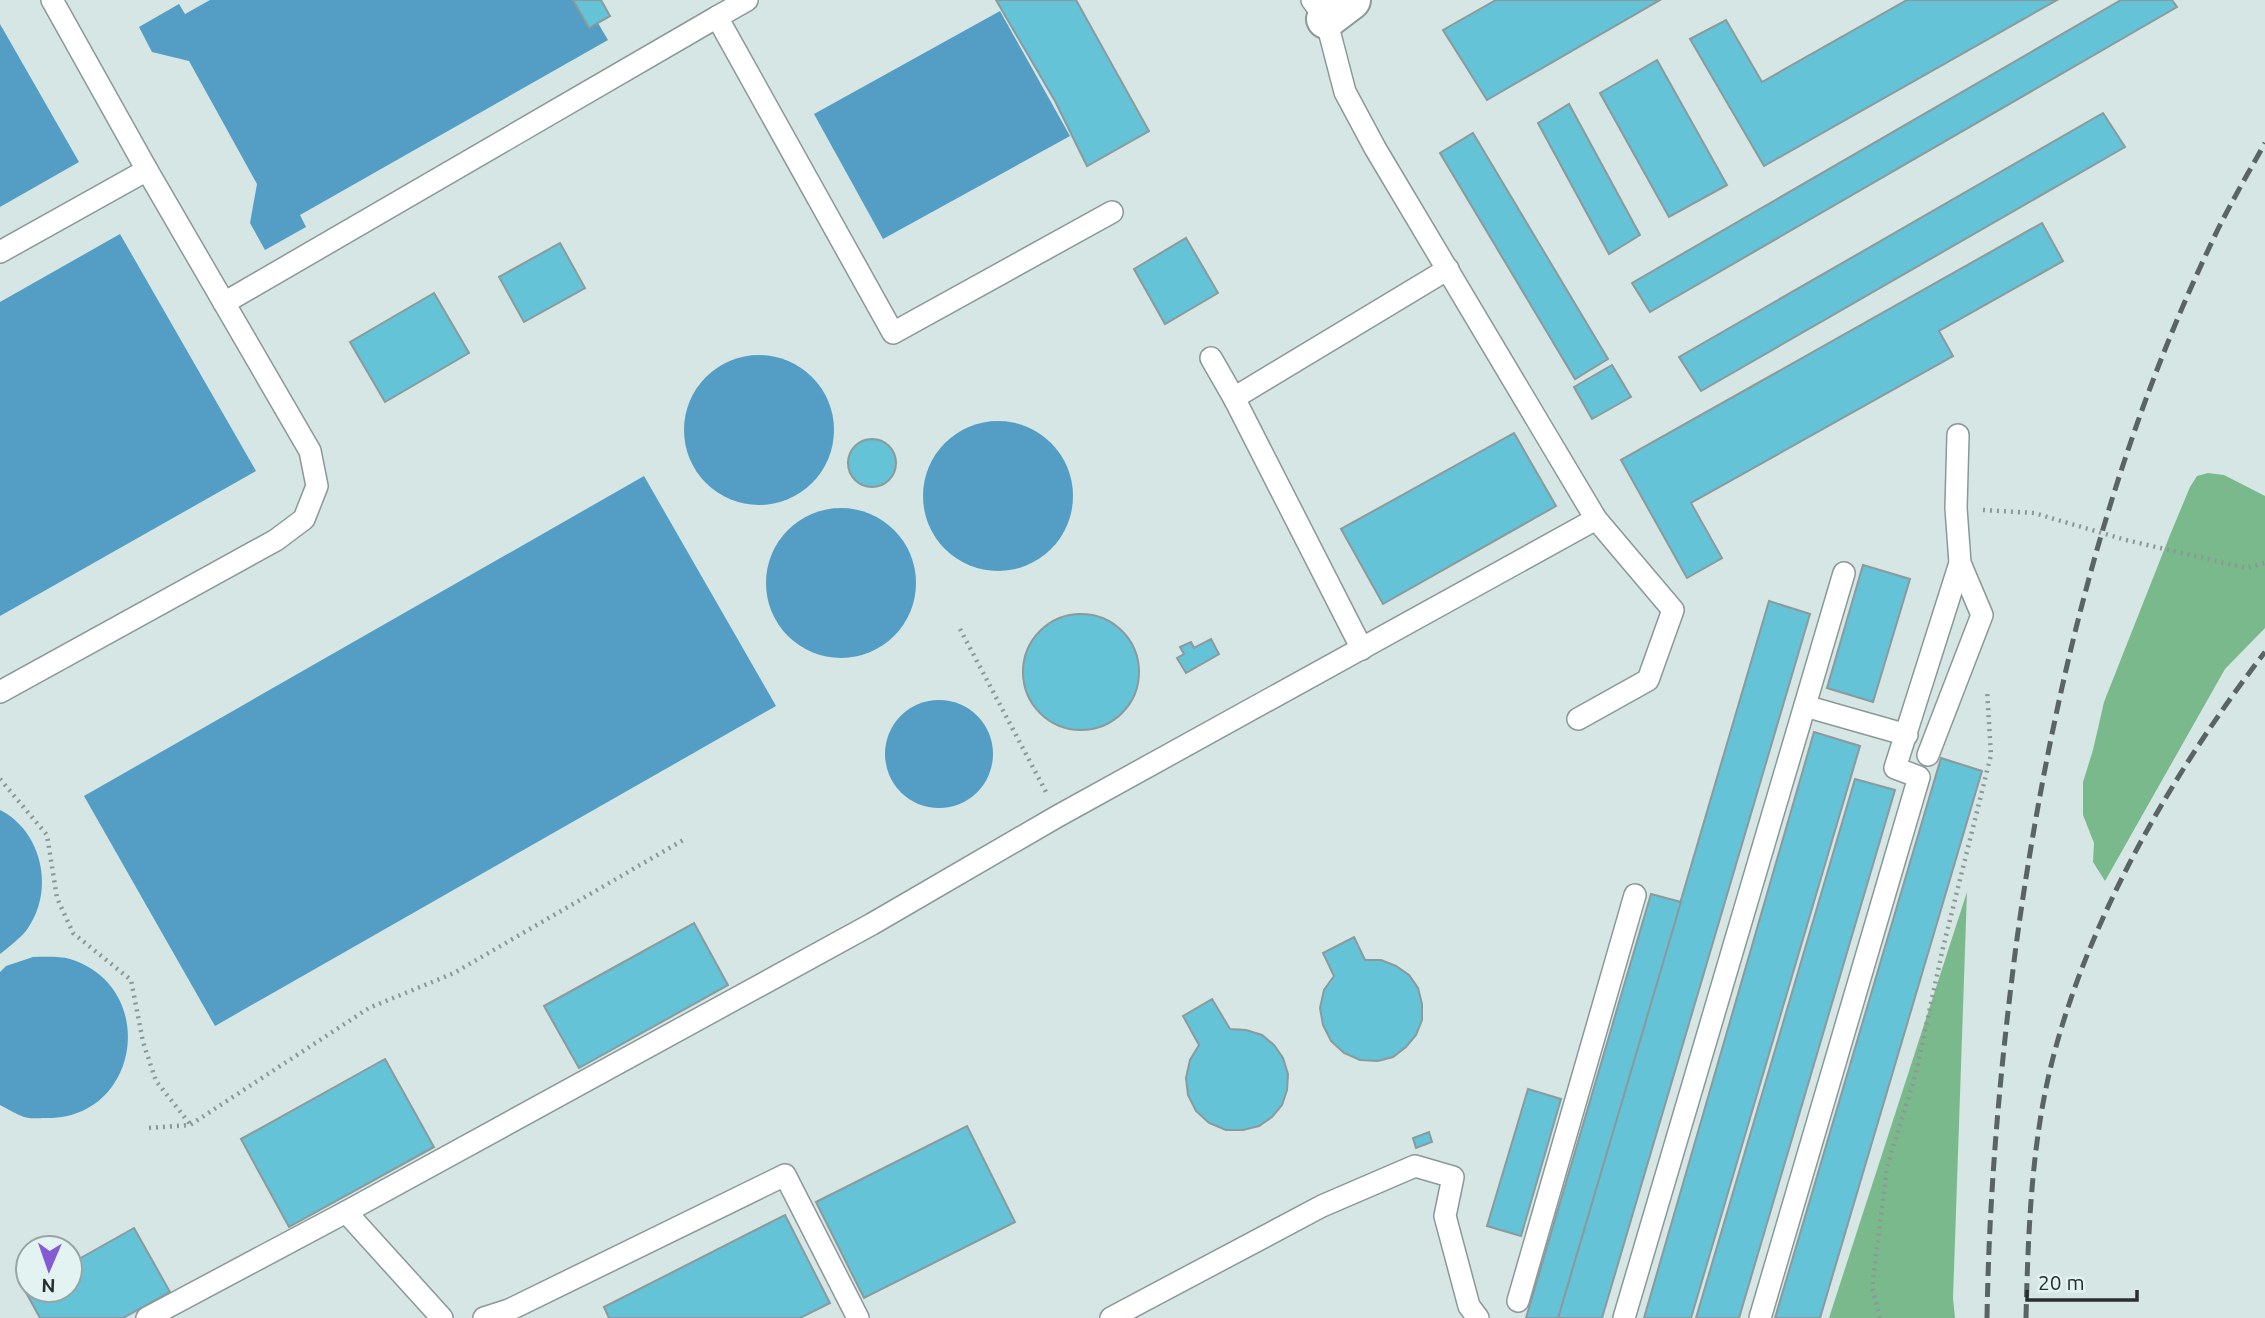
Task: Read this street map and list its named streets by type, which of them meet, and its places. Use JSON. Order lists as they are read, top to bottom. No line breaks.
{"scale_bar":"20 m","north":"bottom"}
